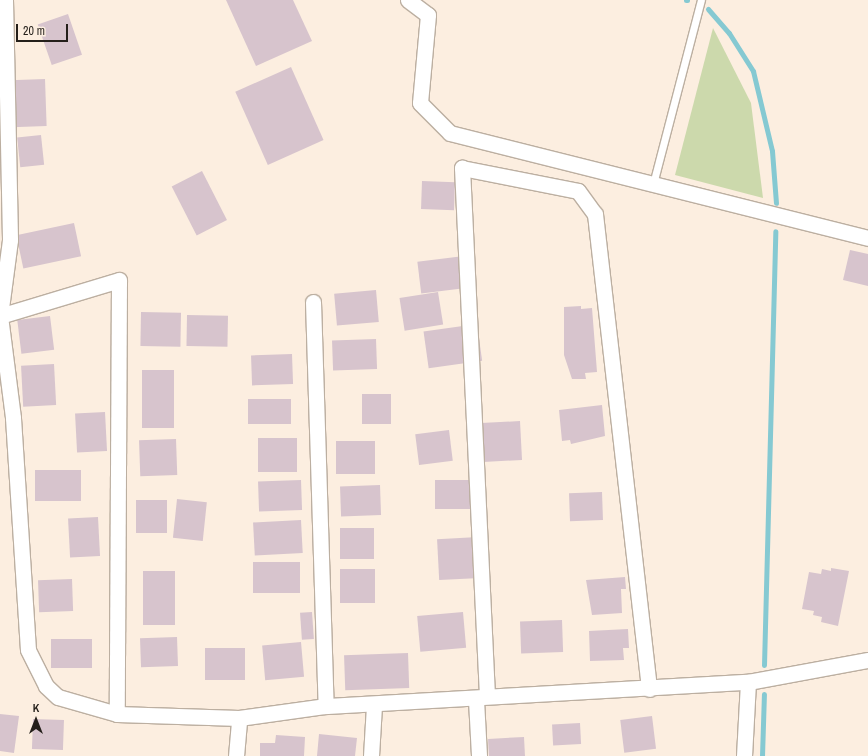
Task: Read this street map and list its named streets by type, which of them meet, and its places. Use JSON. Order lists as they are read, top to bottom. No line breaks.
{"scale_bar":"20 m","north":"top"}
